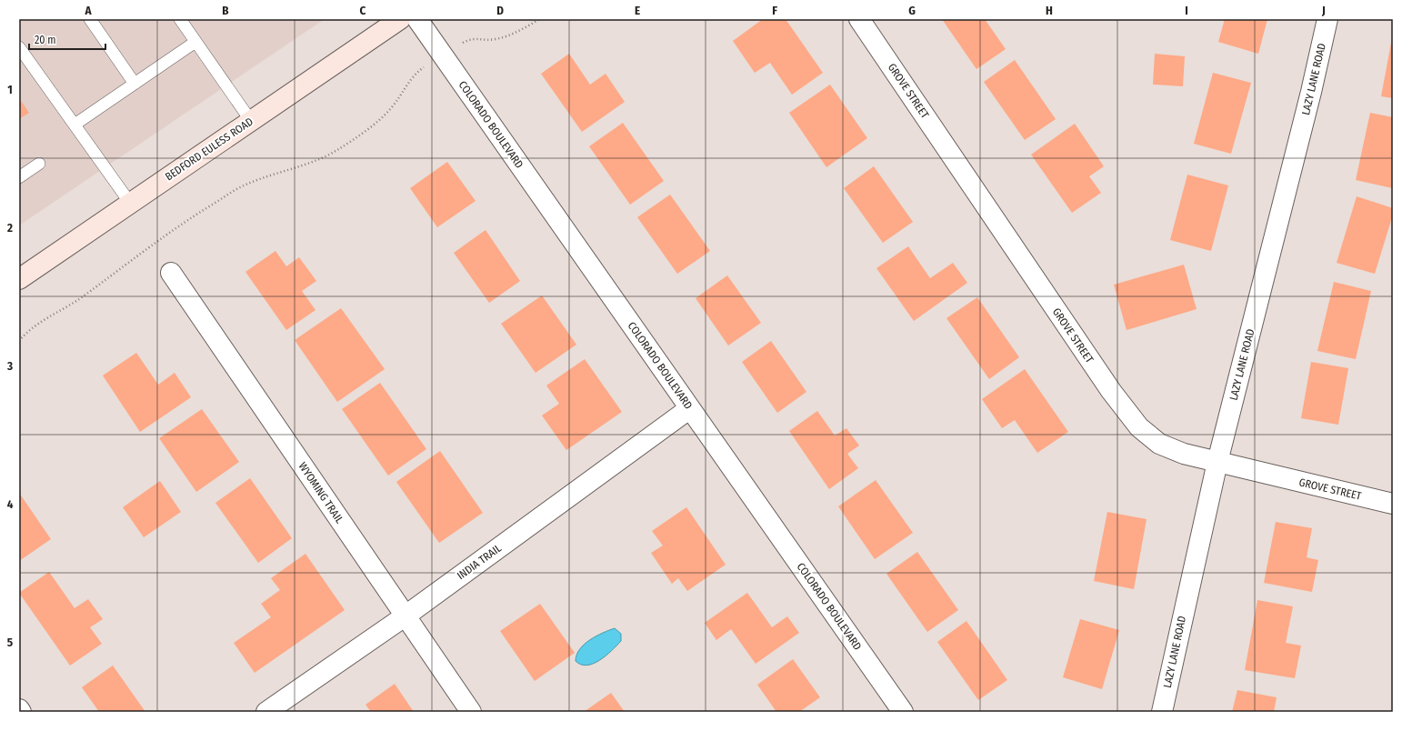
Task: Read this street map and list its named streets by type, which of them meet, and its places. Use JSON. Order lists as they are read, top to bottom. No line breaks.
{"streets":{"main road":["BEDFORD EULESS ROAD"],"street":["LAZY LANE ROAD","GROVE STREET","COLORADO BOULEVARD","WYOMING TRAIL","INDIA TRAIL"]},"crossings":[["LAZY LANE ROAD","GROVE STREET"],["COLORADO BOULEVARD","INDIA TRAIL"],["WYOMING TRAIL","INDIA TRAIL"]],"scale_bar":"20 m","grid":{"columns":["A","B","C","D","E","F","G","H","I","J"],"rows":["1","2","3","4","5"]}}
